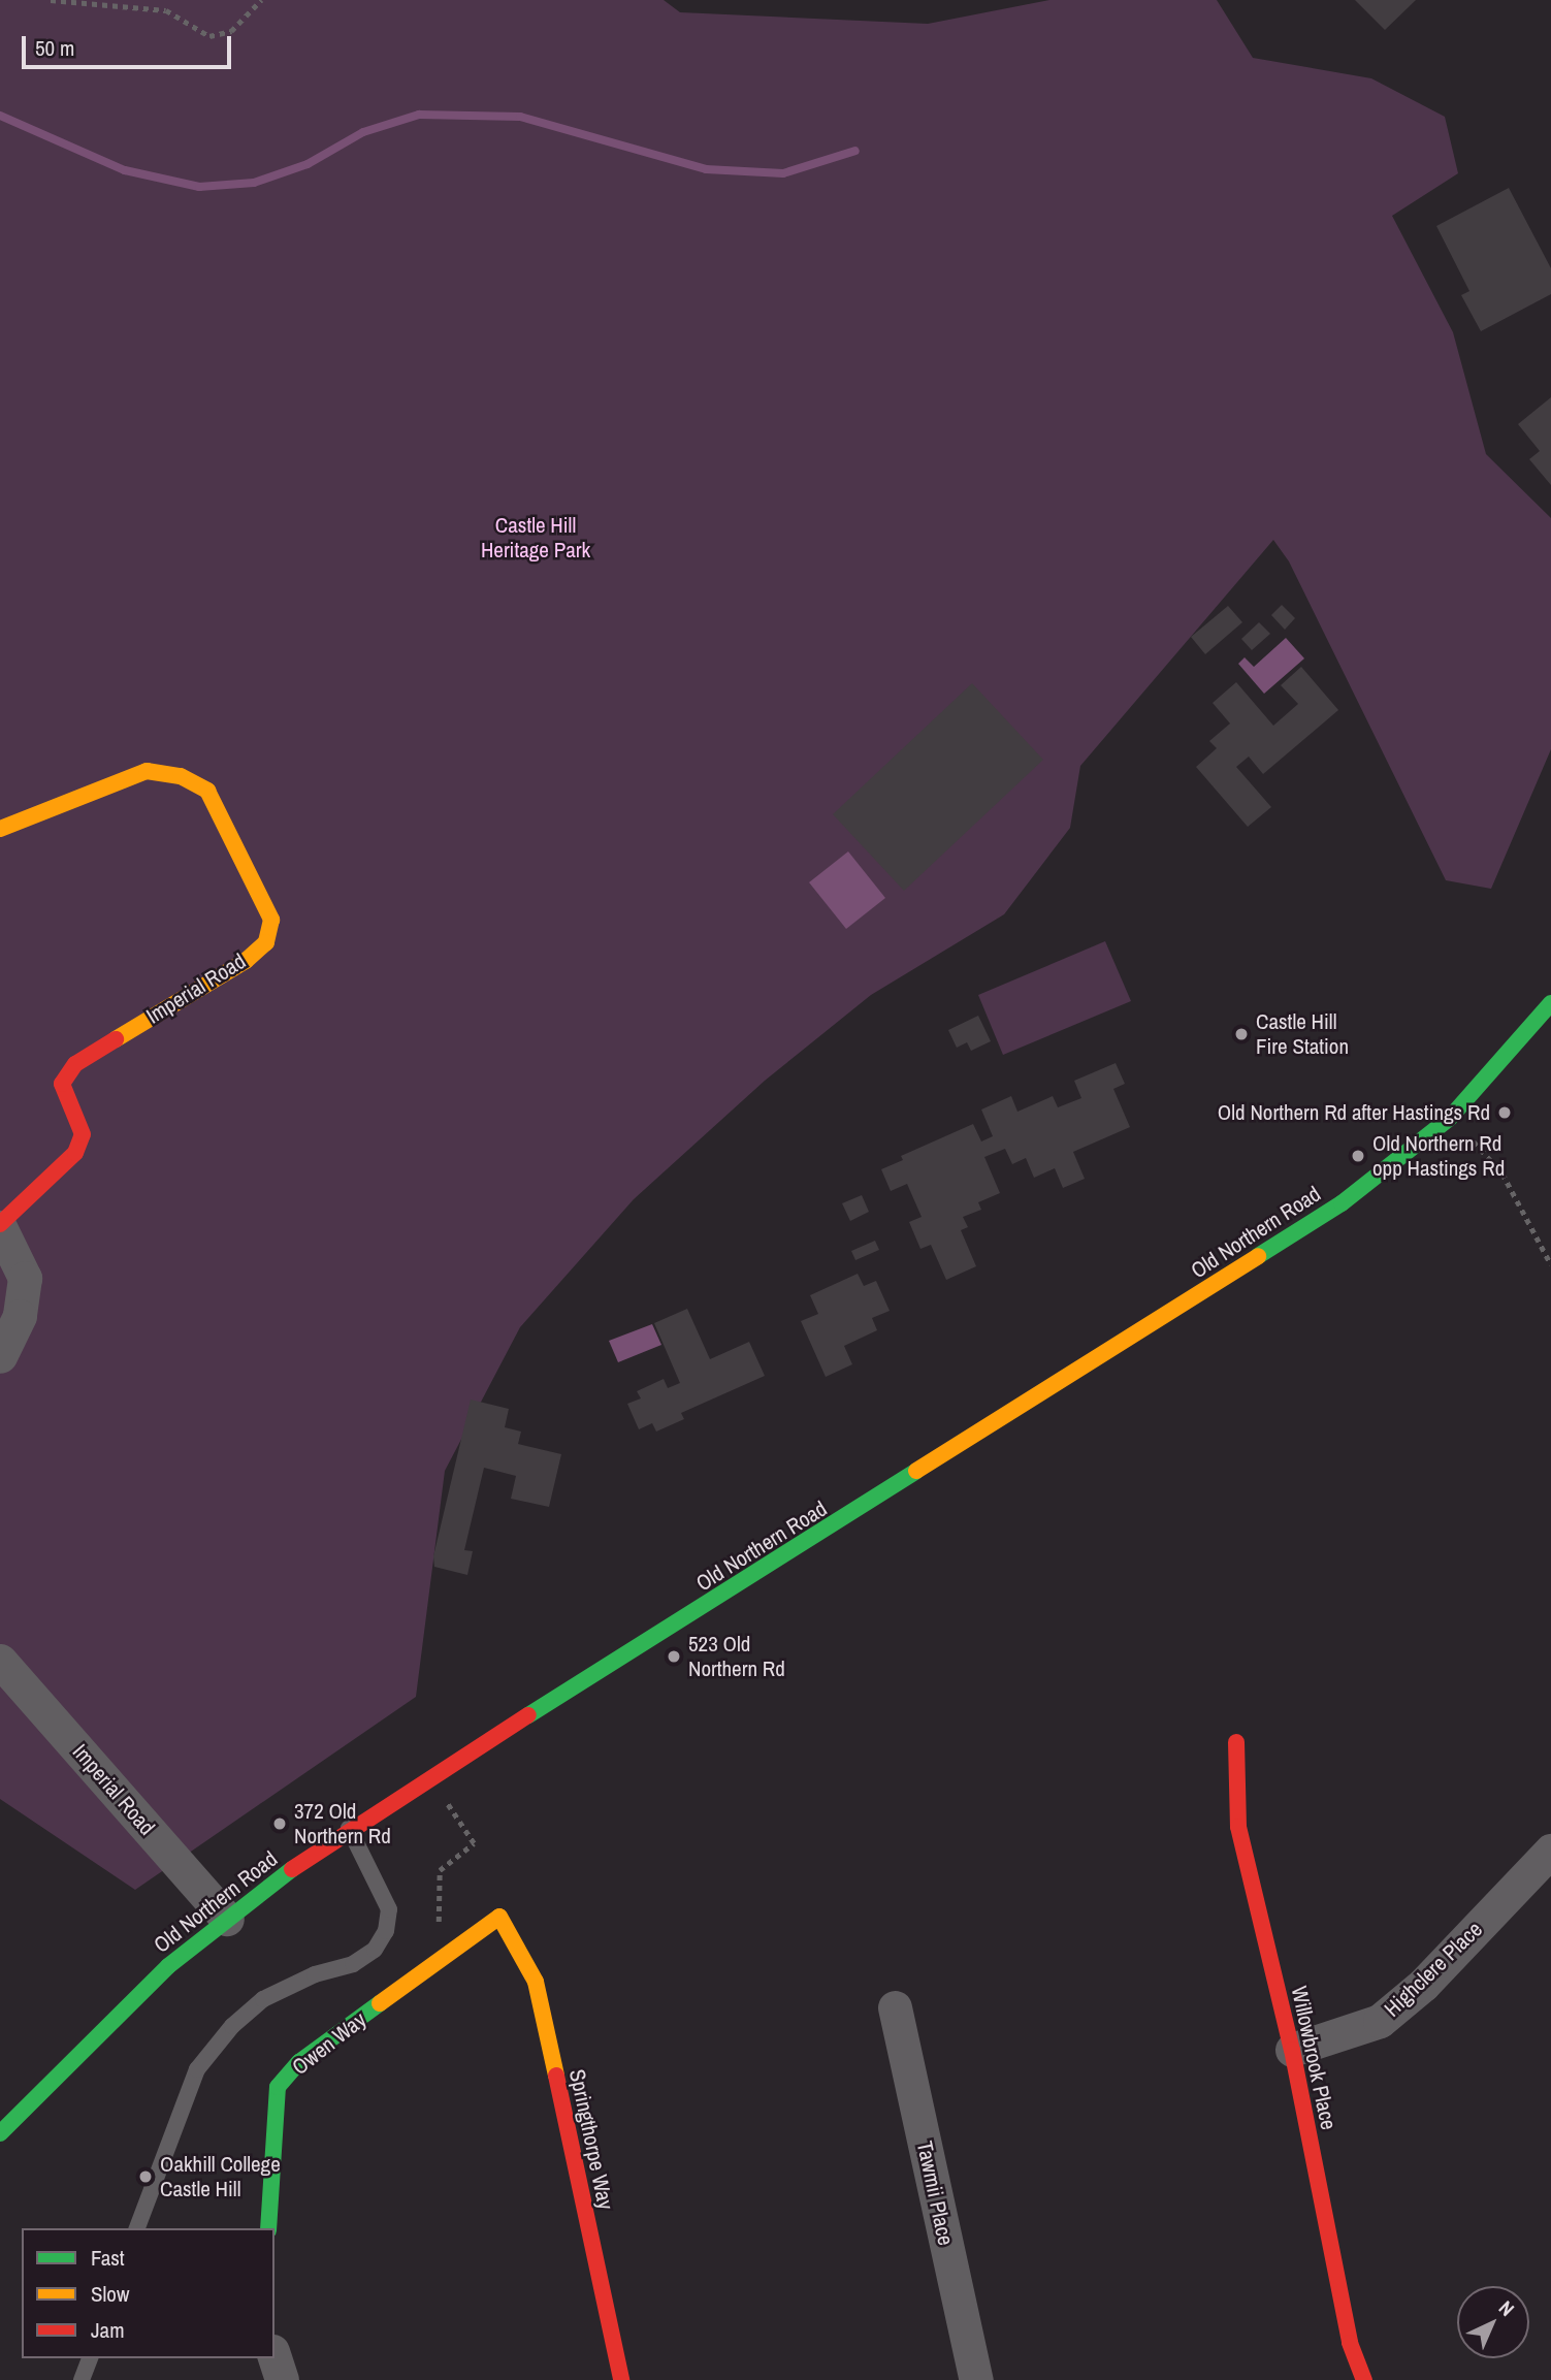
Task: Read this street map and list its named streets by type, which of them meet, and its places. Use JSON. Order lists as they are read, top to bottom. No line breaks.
{"streets":{"street":["Imperial Road","Old Northern Road","Highclere Place","Owen Way","Willowbrook Place","Springthorpe Way","Tawmii Place"]},"crossings":[["Imperial Road","Old Northern Road"],["Highclere Place","Willowbrook Place"],["Owen Way","Springthorpe Way"]],"parks":["Castle Hill Heritage Park"],"places":["Castle Hill Fire Station","Old Northern Rd after Hastings Rd","Old Northern Rd opp Hastings Rd","523 Old Northern Rd","372 Old Northern Rd","Oakhill College Castle Hill"],"legend":["Fast","Slow","Jam"],"scale_bar":"50 m","north":"top right"}
